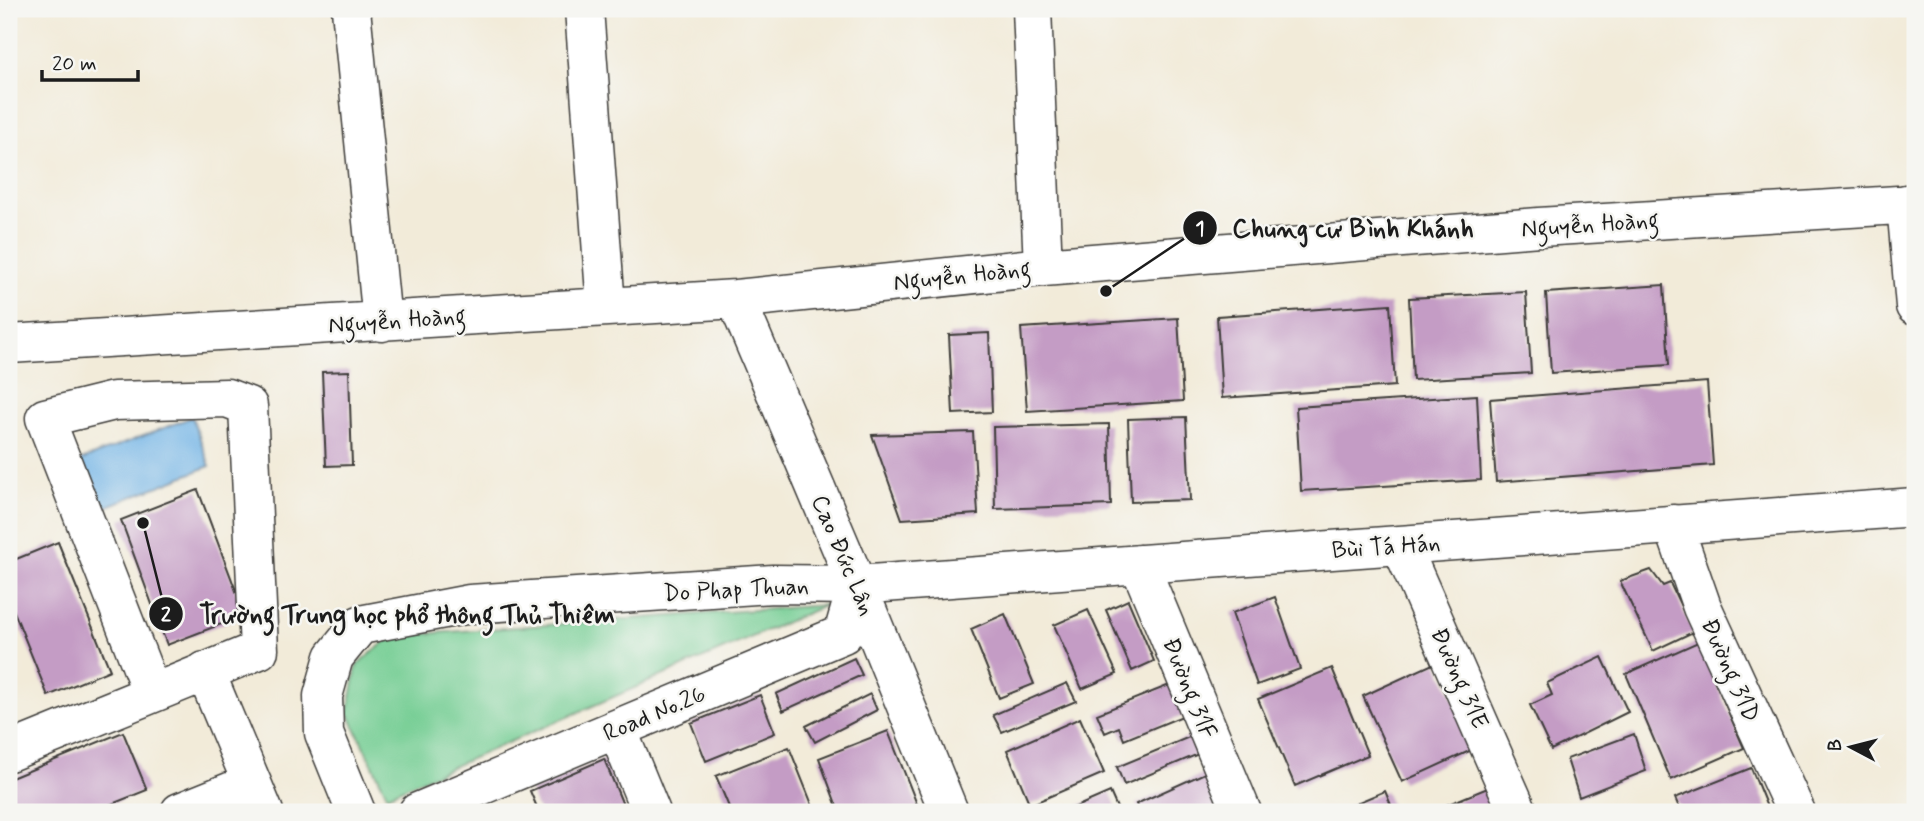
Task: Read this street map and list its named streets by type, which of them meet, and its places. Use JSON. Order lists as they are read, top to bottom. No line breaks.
{"streets":{"street":["Nguyễn Hoàng","Bùi Tá Hán","Cao Đức Lân","Do Phap Thuan","Đường 31D","Đường 31E","Đường 31F","Road No.26"]},"crossings":[["Nguyễn Hoàng","Cao Đức Lân"],["Bùi Tá Hán","Cao Đức Lân"],["Bùi Tá Hán","Do Phap Thuan"],["Bùi Tá Hán","Đường 31D"],["Bùi Tá Hán","Đường 31E"],["Bùi Tá Hán","Đường 31F"],["Bùi Tá Hán","Road No.26"],["Cao Đức Lân","Do Phap Thuan"],["Cao Đức Lân","Road No.26"],["Do Phap Thuan","Road No.26"]],"places":["Chung cư Bình Khánh","Trường Trung học phổ thông Thủ Thiêm"],"scale_bar":"20 m","north":"left"}
